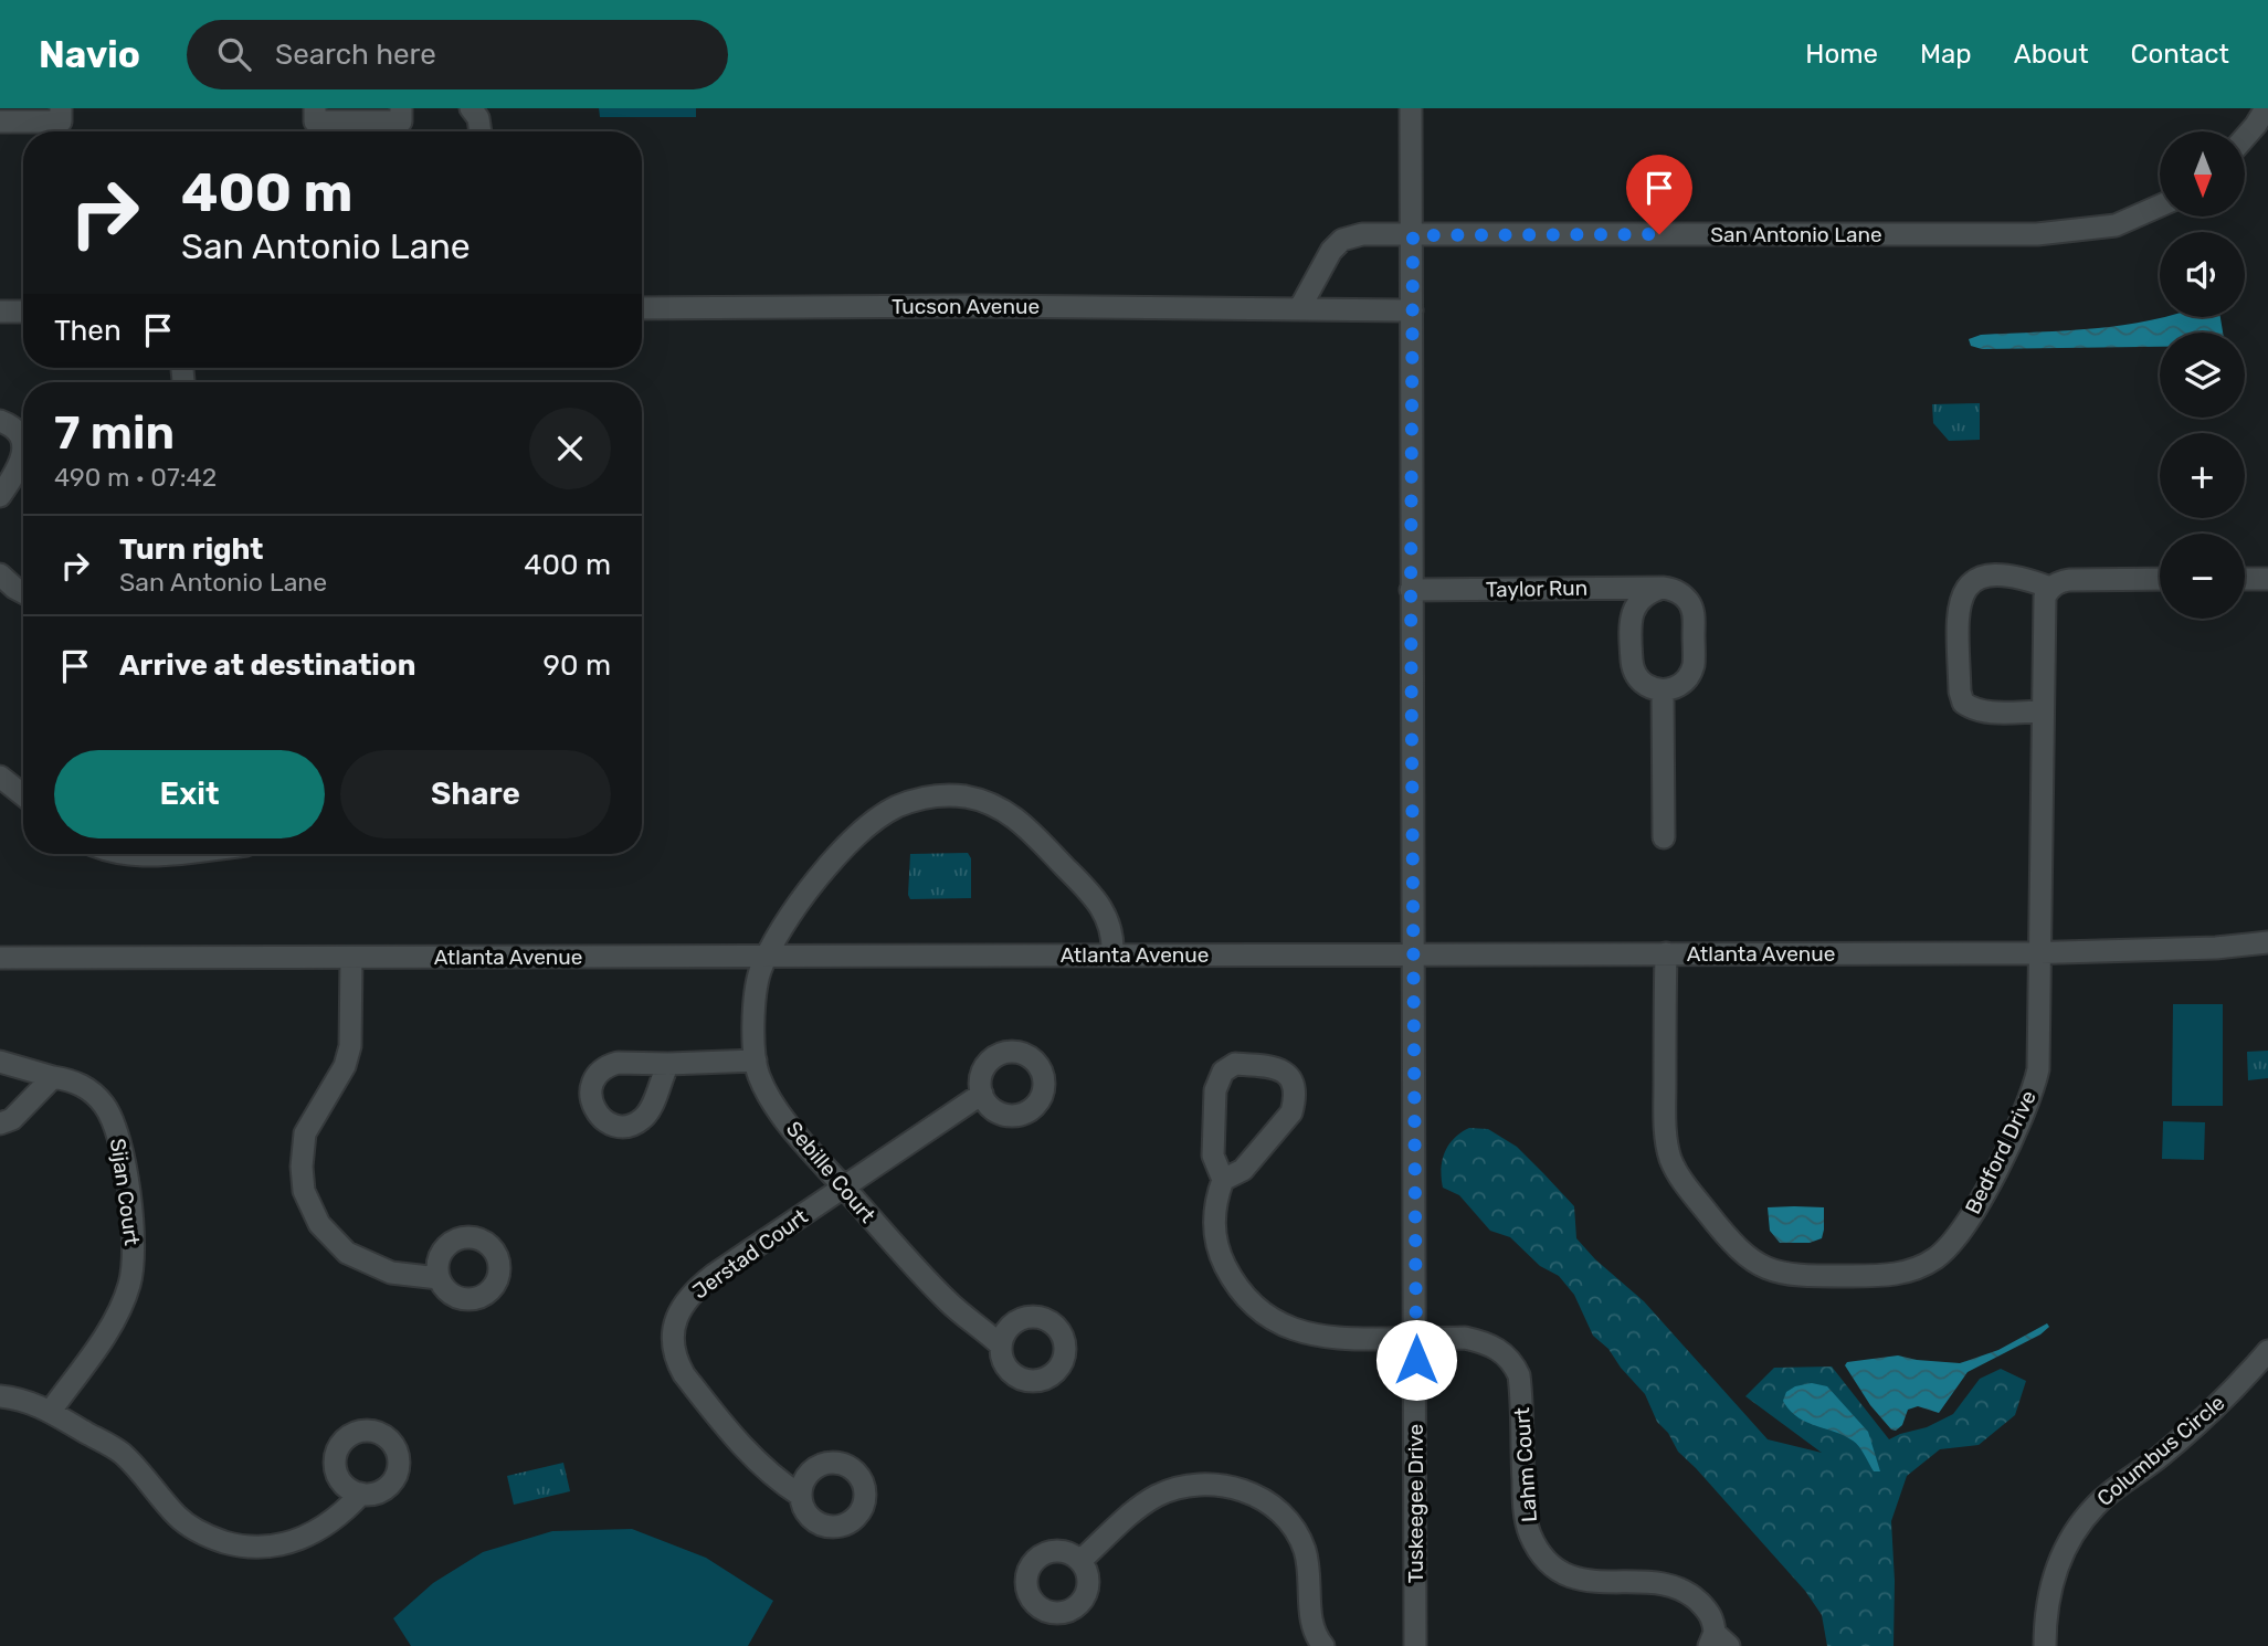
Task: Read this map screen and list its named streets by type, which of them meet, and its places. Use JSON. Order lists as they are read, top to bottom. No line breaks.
{"streets":{"street":["San Antonio Lane","Tucson Avenue","Taylor Run","Atlanta Avenue","Bedford Drive","Sebille Court","Sijan Court","Jerstad Court","Columbus Circle","Lahm Court","Tuskeegee Drive"]},"crossings":[["San Antonio Lane","Tuskeegee Drive"],["Tucson Avenue","Tuskeegee Drive"],["Taylor Run","Tuskeegee Drive"],["Atlanta Avenue","Bedford Drive"],["Atlanta Avenue","Sebille Court"],["Atlanta Avenue","Tuskeegee Drive"],["Sebille Court","Jerstad Court"],["Lahm Court","Tuskeegee Drive"]],"north":"bottom","page":{"header":"Navio","search":"Search here","nav":["Home","Map","About","Contact"],"map_buttons":["+","−"],"turn":["400 m","San Antonio Lane"],"then":"Then","heading":["7 min","490 m · 07:42"],"list":[{"name":"Turn right","note":"San Antonio Lane","value":"400 m"},{"name":"Arrive at destination","value":"90 m"}],"buttons":["Exit","Share"]}}
